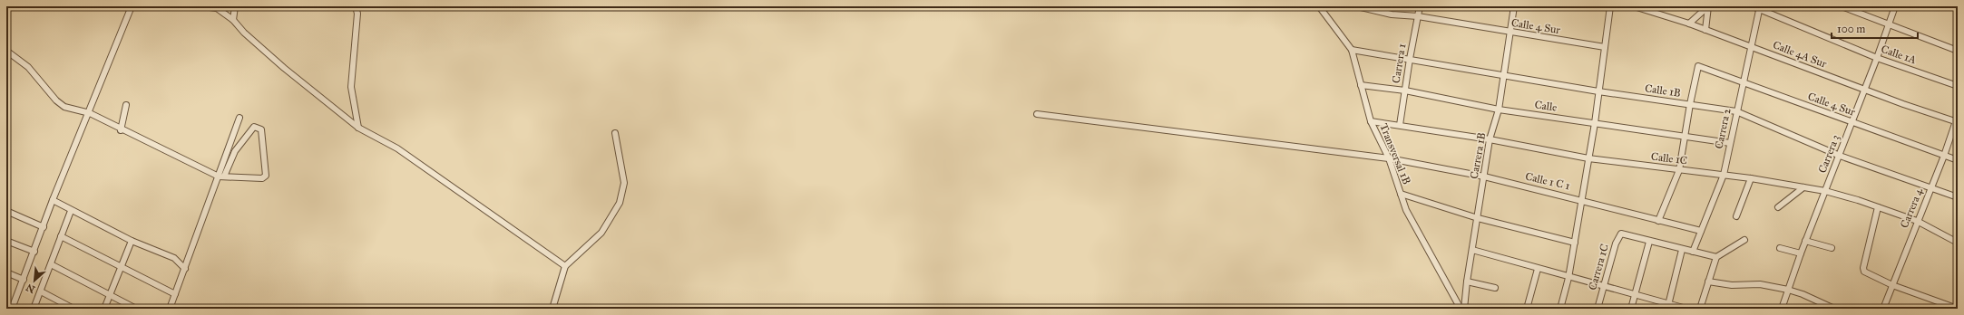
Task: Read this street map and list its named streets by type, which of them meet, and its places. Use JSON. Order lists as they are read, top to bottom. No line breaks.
{"streets":{"street":["Calle 4 Sur","Calle 4A Sur","Calle 1A","Carrera 1","Calle 1B","Calle","Carrera 2","Transversal 1B","Carrera 3","Carrera 1B","Calle 1C","Calle 1 C 1","Carrera 4","Carrera 1C"]},"crossings":[["Calle 4 Sur","Carrera 1"],["Calle 4 Sur","Calle 1B"],["Calle 4 Sur","Carrera 2"],["Calle 4 Sur","Carrera 3"],["Calle 4 Sur","Carrera 1B"],["Calle 4 Sur","Carrera 4"],["Calle 4A Sur","Carrera 2"],["Calle 4A Sur","Carrera 3"],["Calle 4A Sur","Carrera 4"],["Calle 1A","Carrera 2"],["Calle 1A","Carrera 3"],["Carrera 1","Calle 1B"],["Carrera 1","Calle"],["Carrera 1","Calle 1C"],["Calle 1B","Carrera 2"],["Calle 1B","Transversal 1B"],["Calle 1B","Carrera 3"],["Calle 1B","Carrera 1B"],["Calle 1B","Carrera 4"],["Calle","Carrera 2"],["Calle","Transversal 1B"],["Calle","Carrera 1B"],["Carrera 2","Calle 1C"],["Carrera 2","Calle 1 C 1"],["Transversal 1B","Calle 1C"],["Transversal 1B","Calle 1 C 1"],["Carrera 3","Calle 1C"],["Carrera 1B","Calle 1C"],["Carrera 1B","Calle 1 C 1"],["Calle 1C","Carrera 4"]],"scale_bar":"100 m","north":"bottom left"}
